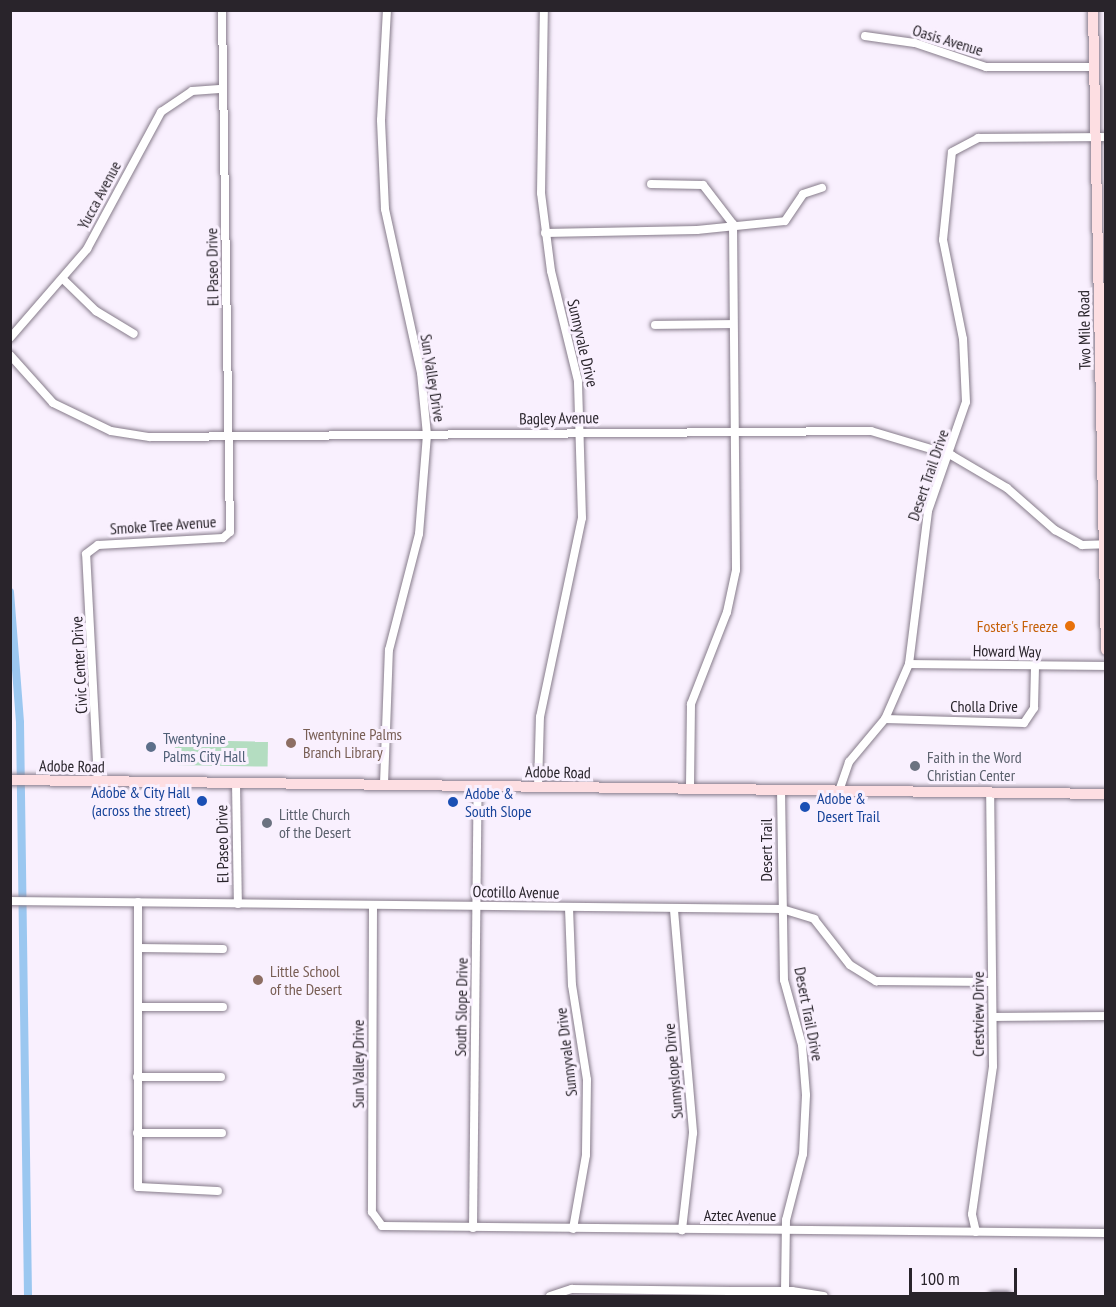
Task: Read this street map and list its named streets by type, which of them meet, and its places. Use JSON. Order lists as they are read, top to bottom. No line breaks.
{"streets":{"main road":["Two Mile Road","Adobe Road"],"street":["Oasis Avenue","Yucca Avenue","El Paseo Drive","Sunnyvale Drive","Sun Valley Drive","Bagley Avenue","Desert Trail Drive","Smoke Tree Avenue","Howard Way","Civic Center Drive","Cholla Drive","Desert Trail","Ocotillo Avenue","South Slope Drive","Crestview Drive","Sunnyslope Drive","Aztec Avenue"]},"crossings":[["Oasis Avenue","Two Mile Road"],["Yucca Avenue","El Paseo Drive"],["El Paseo Drive","Bagley Avenue"],["El Paseo Drive","Smoke Tree Avenue"],["El Paseo Drive","Adobe Road"],["El Paseo Drive","Ocotillo Avenue"],["Two Mile Road","Bagley Avenue"],["Two Mile Road","Desert Trail Drive"],["Sunnyvale Drive","Bagley Avenue"],["Sunnyvale Drive","Adobe Road"],["Sunnyvale Drive","Ocotillo Avenue"],["Sunnyvale Drive","Aztec Avenue"],["Sun Valley Drive","Bagley Avenue"],["Sun Valley Drive","Adobe Road"],["Sun Valley Drive","Ocotillo Avenue"],["Sun Valley Drive","Aztec Avenue"],["Bagley Avenue","Desert Trail Drive"],["Desert Trail Drive","Howard Way"],["Desert Trail Drive","Cholla Drive"],["Desert Trail Drive","Adobe Road"],["Desert Trail Drive","Desert Trail"],["Desert Trail Drive","Ocotillo Avenue"],["Desert Trail Drive","Aztec Avenue"],["Smoke Tree Avenue","Civic Center Drive"],["Howard Way","Cholla Drive"],["Civic Center Drive","Adobe Road"],["Adobe Road","Desert Trail"],["Adobe Road","South Slope Drive"],["Adobe Road","Crestview Drive"],["Desert Trail","Ocotillo Avenue"],["Ocotillo Avenue","South Slope Drive"],["Ocotillo Avenue","Crestview Drive"],["Ocotillo Avenue","Sunnyslope Drive"],["South Slope Drive","Aztec Avenue"],["Crestview Drive","Aztec Avenue"],["Sunnyslope Drive","Aztec Avenue"]],"places":["Foster's Freeze","Twentynine Palms Branch Library","Twentynine Palms City Hall","Faith in the Word Christian Center","Adobe & City Hall (across the street)","Adobe & South Slope","Adobe & Desert Trail","Little Church of the Desert","Little School of the Desert"],"scale_bar":"100 m"}
